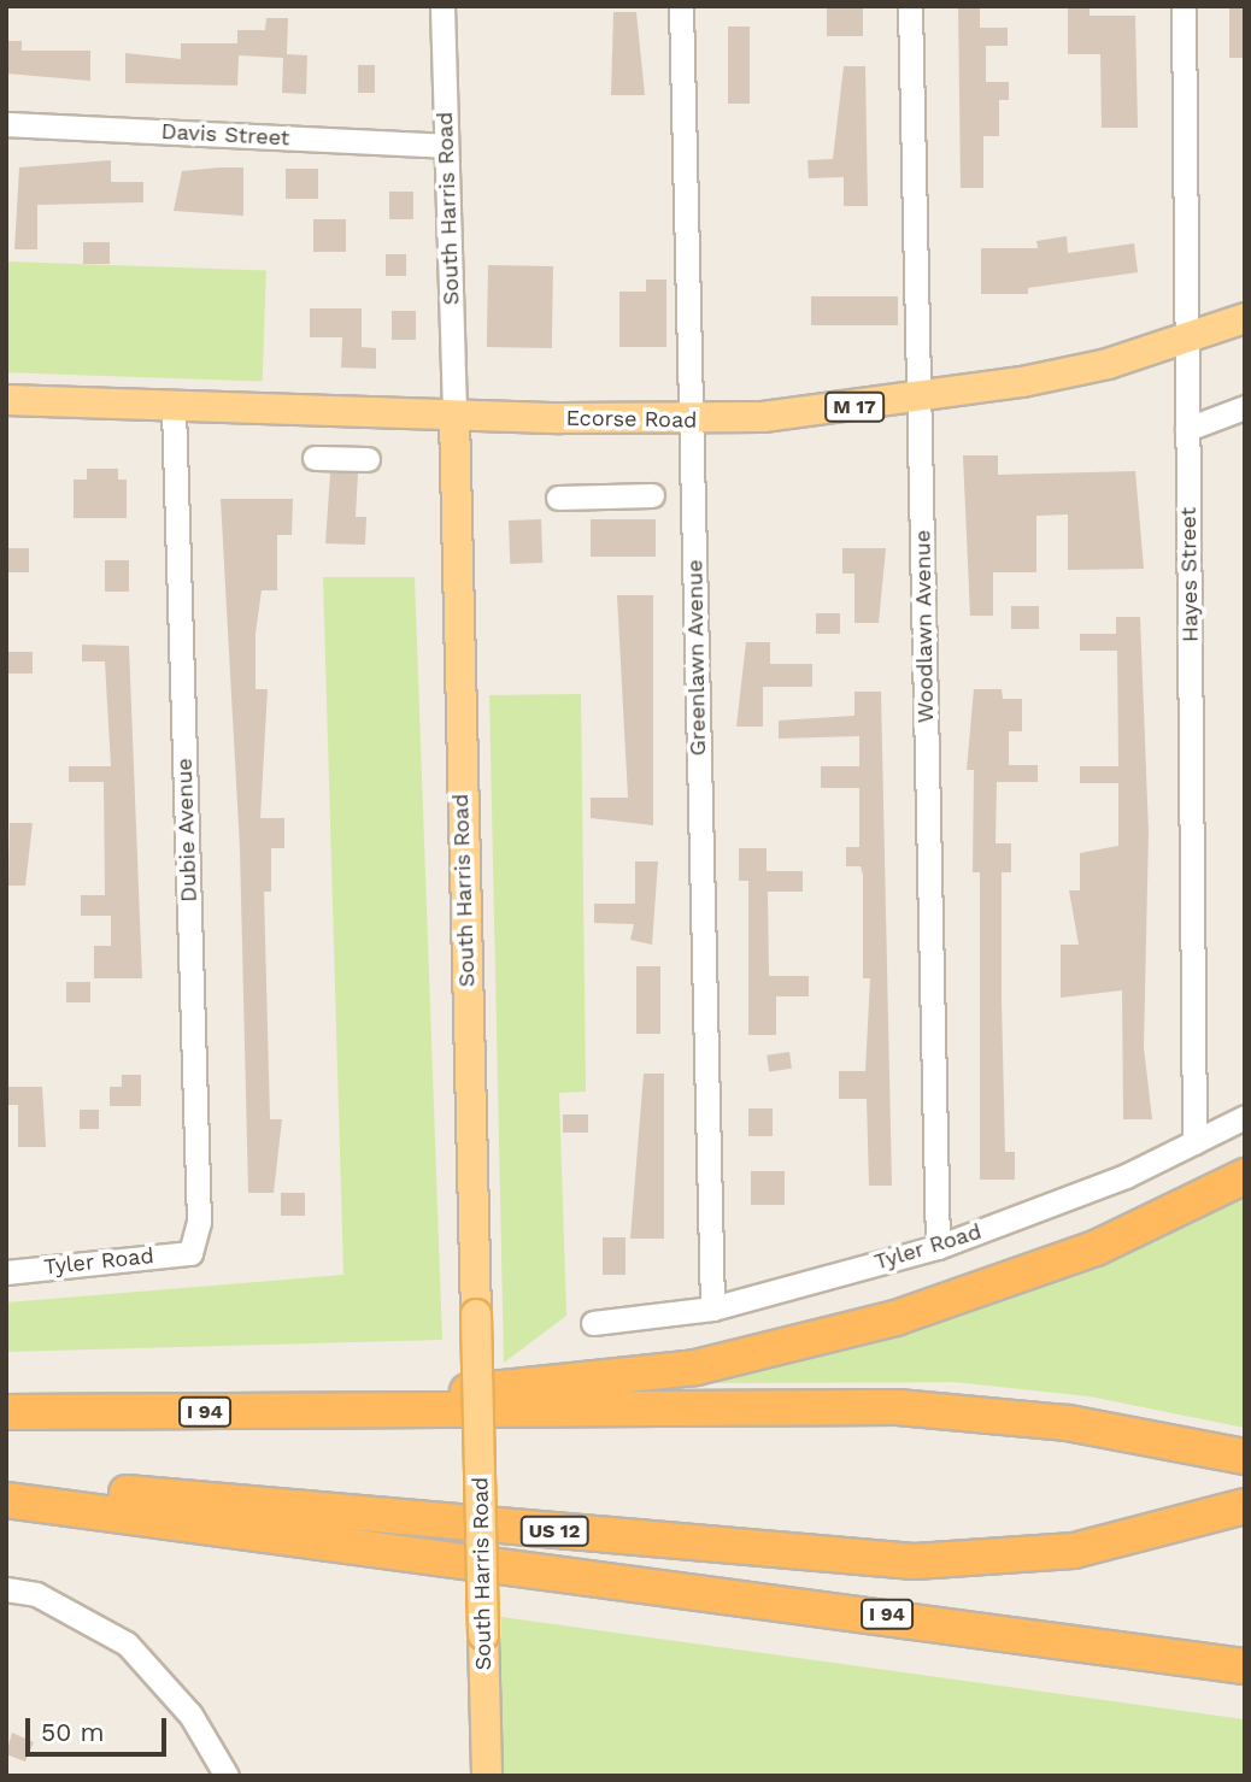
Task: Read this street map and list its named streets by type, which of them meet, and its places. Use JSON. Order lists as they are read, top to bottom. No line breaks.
{"streets":{"highway":["I 94","US 12"],"main road":["South Harris Road","M 17","Ecorse Road"],"street":["Davis Street","Hayes Street","Woodlawn Avenue","Greenlawn Avenue","Dubie Avenue","Tyler Road"]},"crossings":[["Davis Street","South Harris Road"],["South Harris Road","Ecorse Road"],["Ecorse Road","Hayes Street"],["Ecorse Road","Woodlawn Avenue"],["Ecorse Road","Greenlawn Avenue"],["Ecorse Road","Dubie Avenue"],["Hayes Street","Tyler Road"],["Woodlawn Avenue","Tyler Road"],["Greenlawn Avenue","Tyler Road"],["Dubie Avenue","Tyler Road"],["I 94","US 12"]],"scale_bar":"50 m"}
